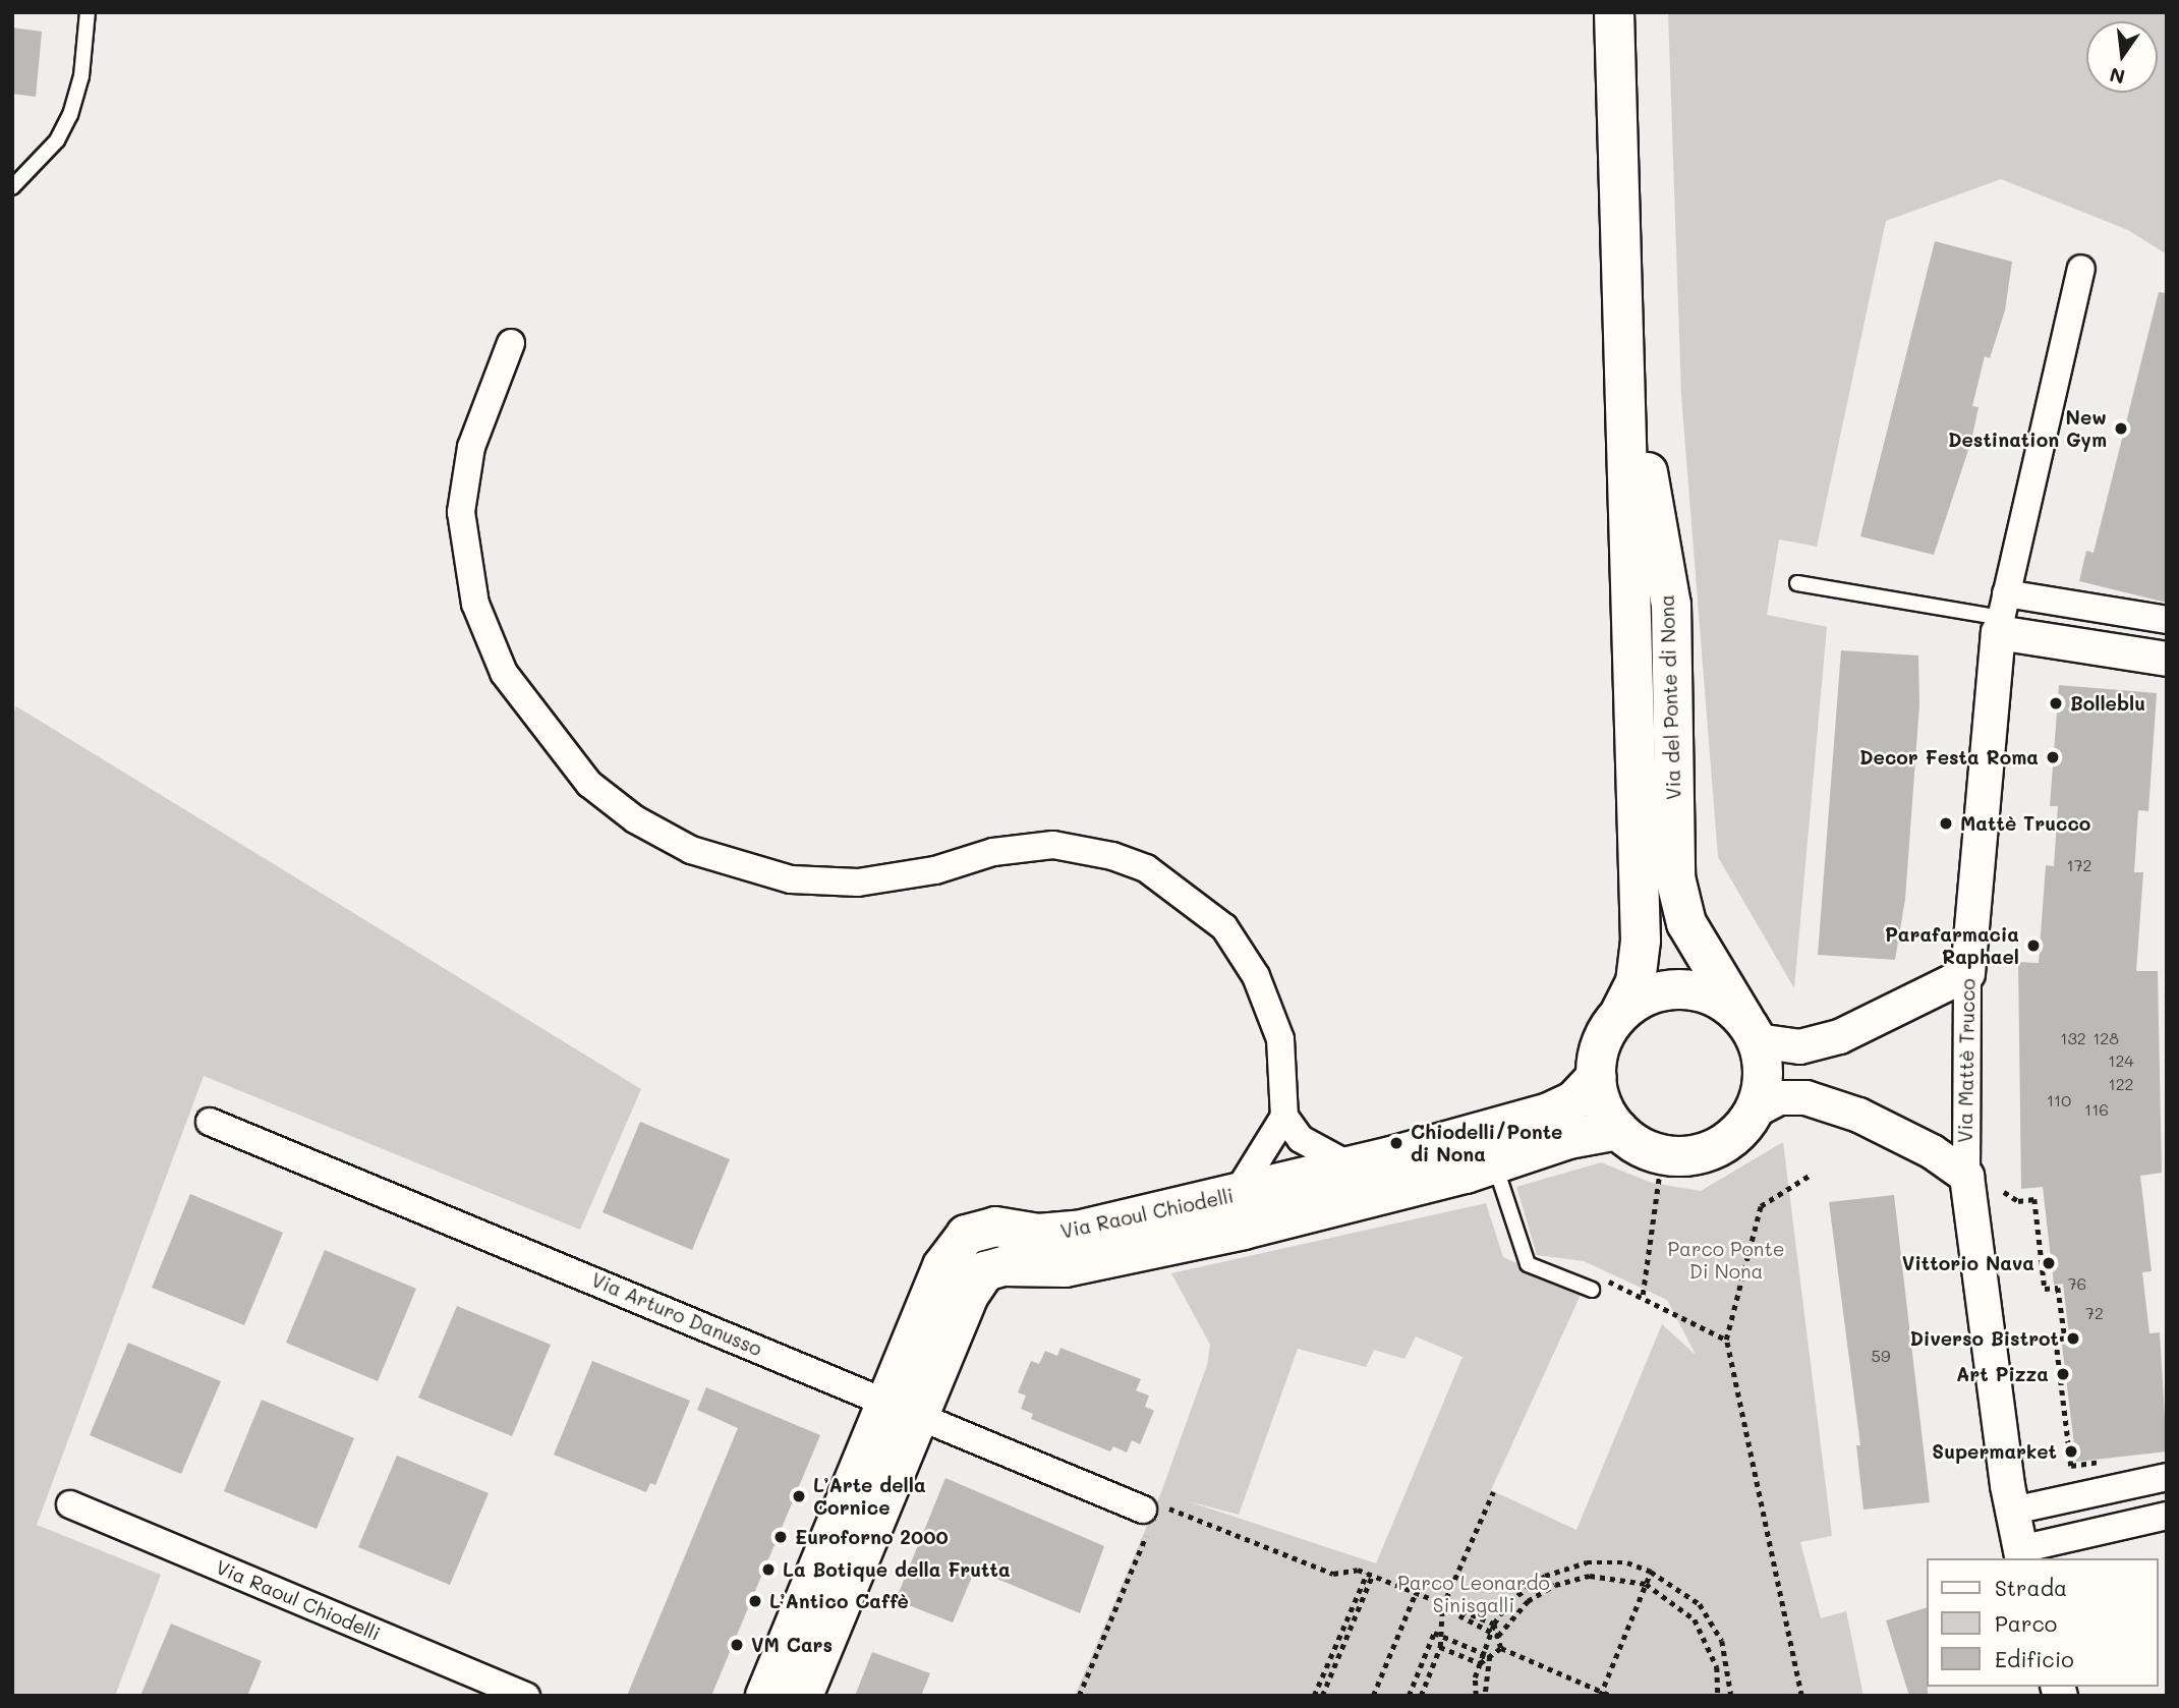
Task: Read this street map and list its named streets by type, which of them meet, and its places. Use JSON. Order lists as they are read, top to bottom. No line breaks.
{"streets":{"main road":["Via del Ponte di Nona","Via Raoul Chiodelli"],"street":["Via Mattè Trucco","Via Arturo Danusso"]},"crossings":[["Via del Ponte di Nona","Via Raoul Chiodelli"],["Via Raoul Chiodelli","Via Arturo Danusso"]],"parks":["Parco Ponte Di Nona","Parco Leonardo Sinisgalli"],"places":["New Destination Gym","Bolleblu","Decor Festa Roma","Mattè Trucco","Parafarmacia Raphael","Chiodelli/Ponte di Nona","Vittorio Nava","Diverso Bistrot","Art Pizza","Supermarket","L’Arte della Cornice","Euroforno 2000","La Botique della Frutta","L’Antico Caffè","VM Cars"],"house_numbers":["172","132","128","124","122","110","116","76","72","59"],"legend":["Strada","Parco","Edificio"],"north":"bottom"}
